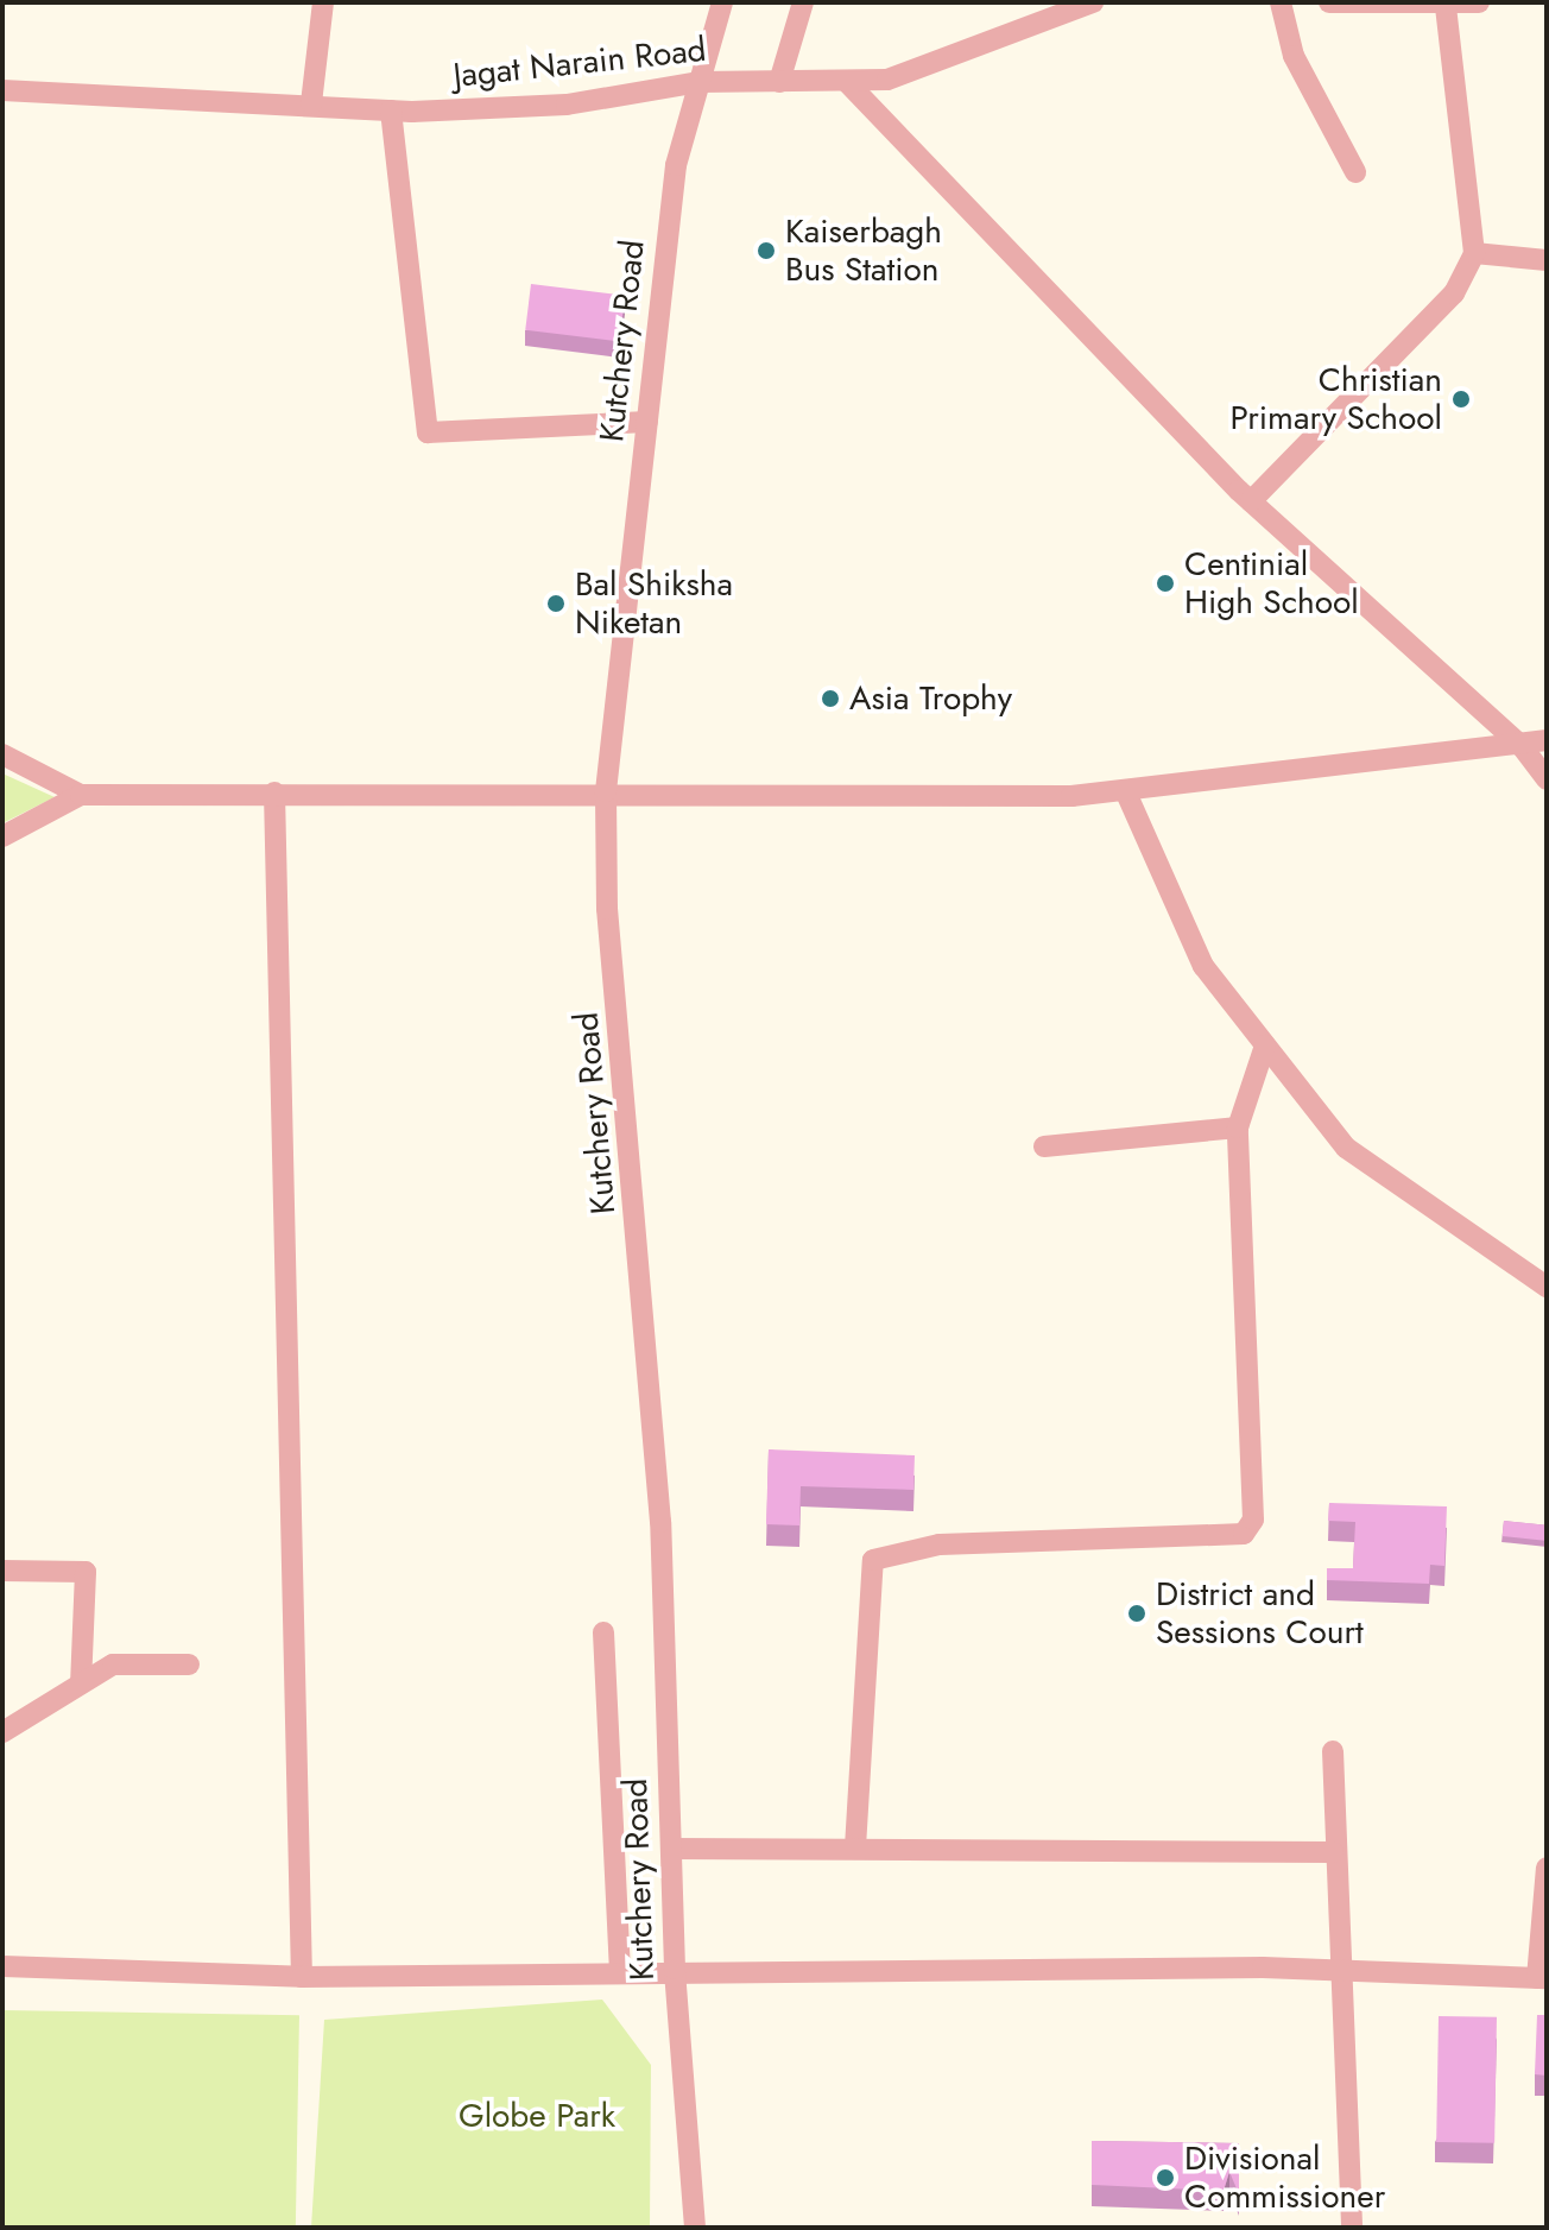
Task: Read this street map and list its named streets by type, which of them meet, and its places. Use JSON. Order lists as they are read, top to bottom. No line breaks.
{"streets":{"street":["Jagat Narain Road","Kutchery Road"]},"crossings":[["Jagat Narain Road","Kutchery Road"]],"parks":["Globe Park"],"places":["Kaiserbagh Bus Station","Christian Primary School","Centinial High School","Bal Shiksha Niketan","Asia Trophy","District and Sessions Court","Divisional Commissioner"]}
